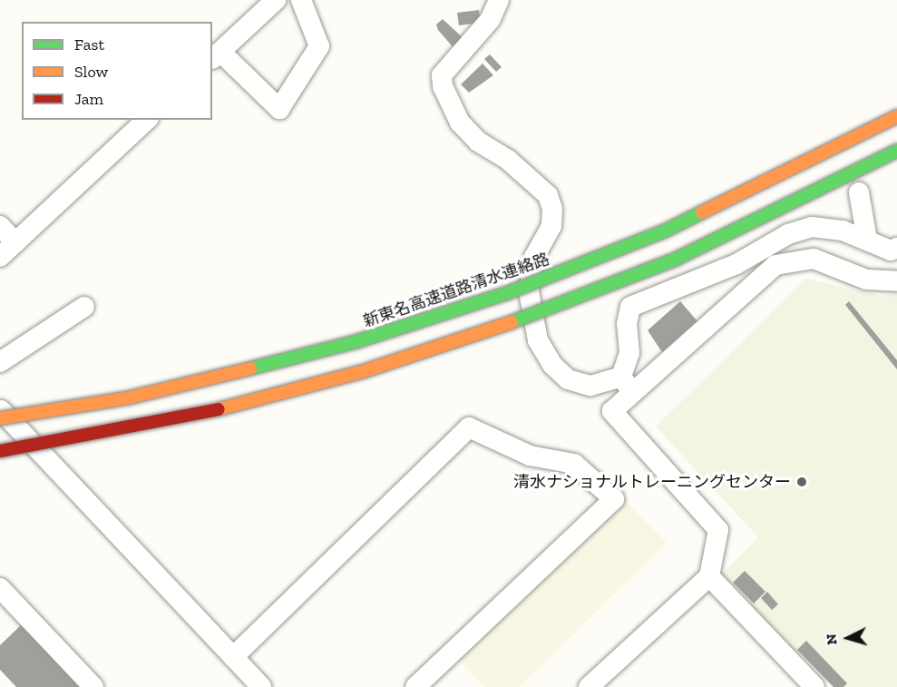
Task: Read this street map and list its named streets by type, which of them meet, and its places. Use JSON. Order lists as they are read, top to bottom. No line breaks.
{"streets":{"highway":["新東名高速道路清水連絡路"]},"places":["清水ナショナルトレーニングセンター"],"legend":["Fast","Slow","Jam"],"north":"left"}
